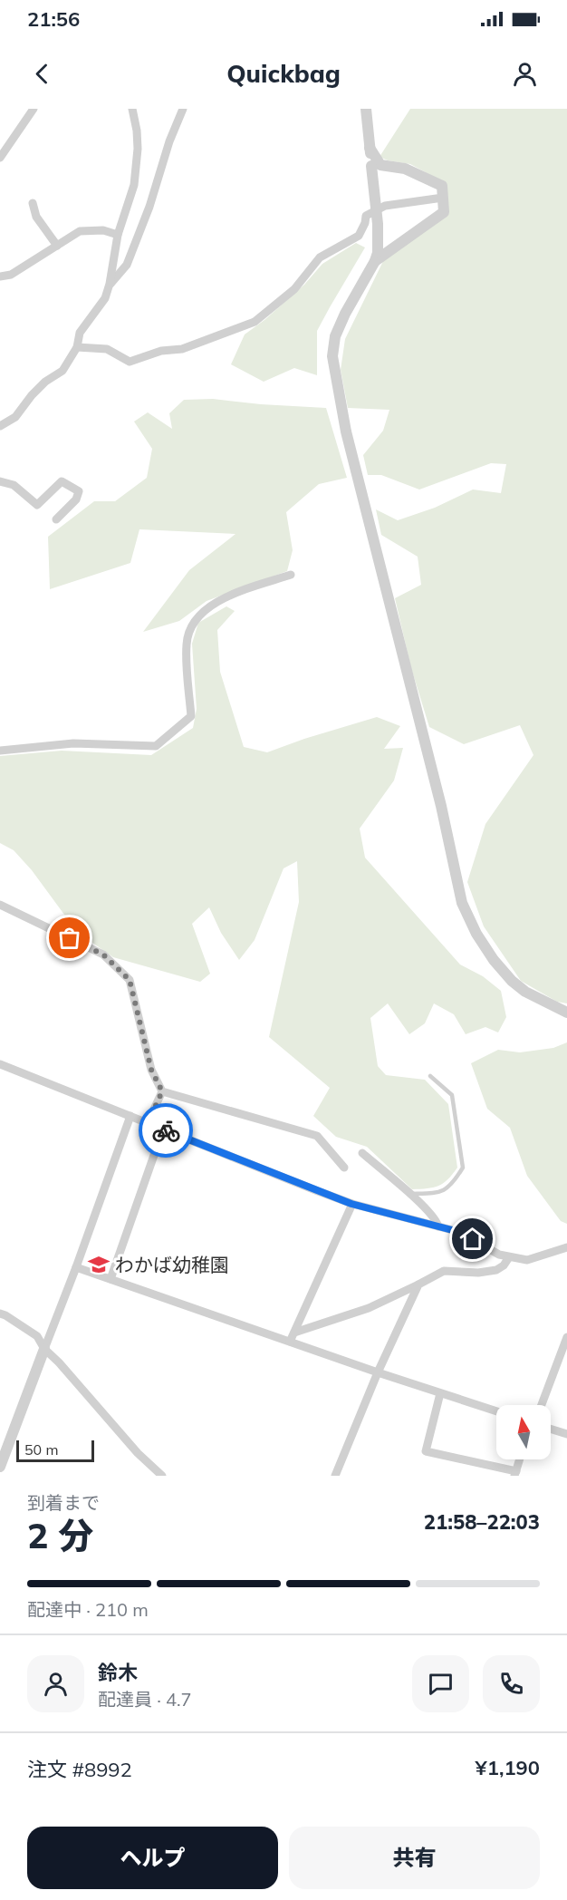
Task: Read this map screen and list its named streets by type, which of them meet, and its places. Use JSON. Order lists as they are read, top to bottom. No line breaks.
{"places":{"school or university":["わかば幼稚園"]},"scale_bar":"50 m","north":"top","page":{"status":"21:56","header":"Quickbag","scale":"50 m","heading":["2 分","到着まで","21:58–22:03"],"panel":["鈴木","配達員 · 4.7","注文 #8992","¥1,190"],"bar":"配達中 · 210 m","buttons":["ヘルプ","共有"]}}
